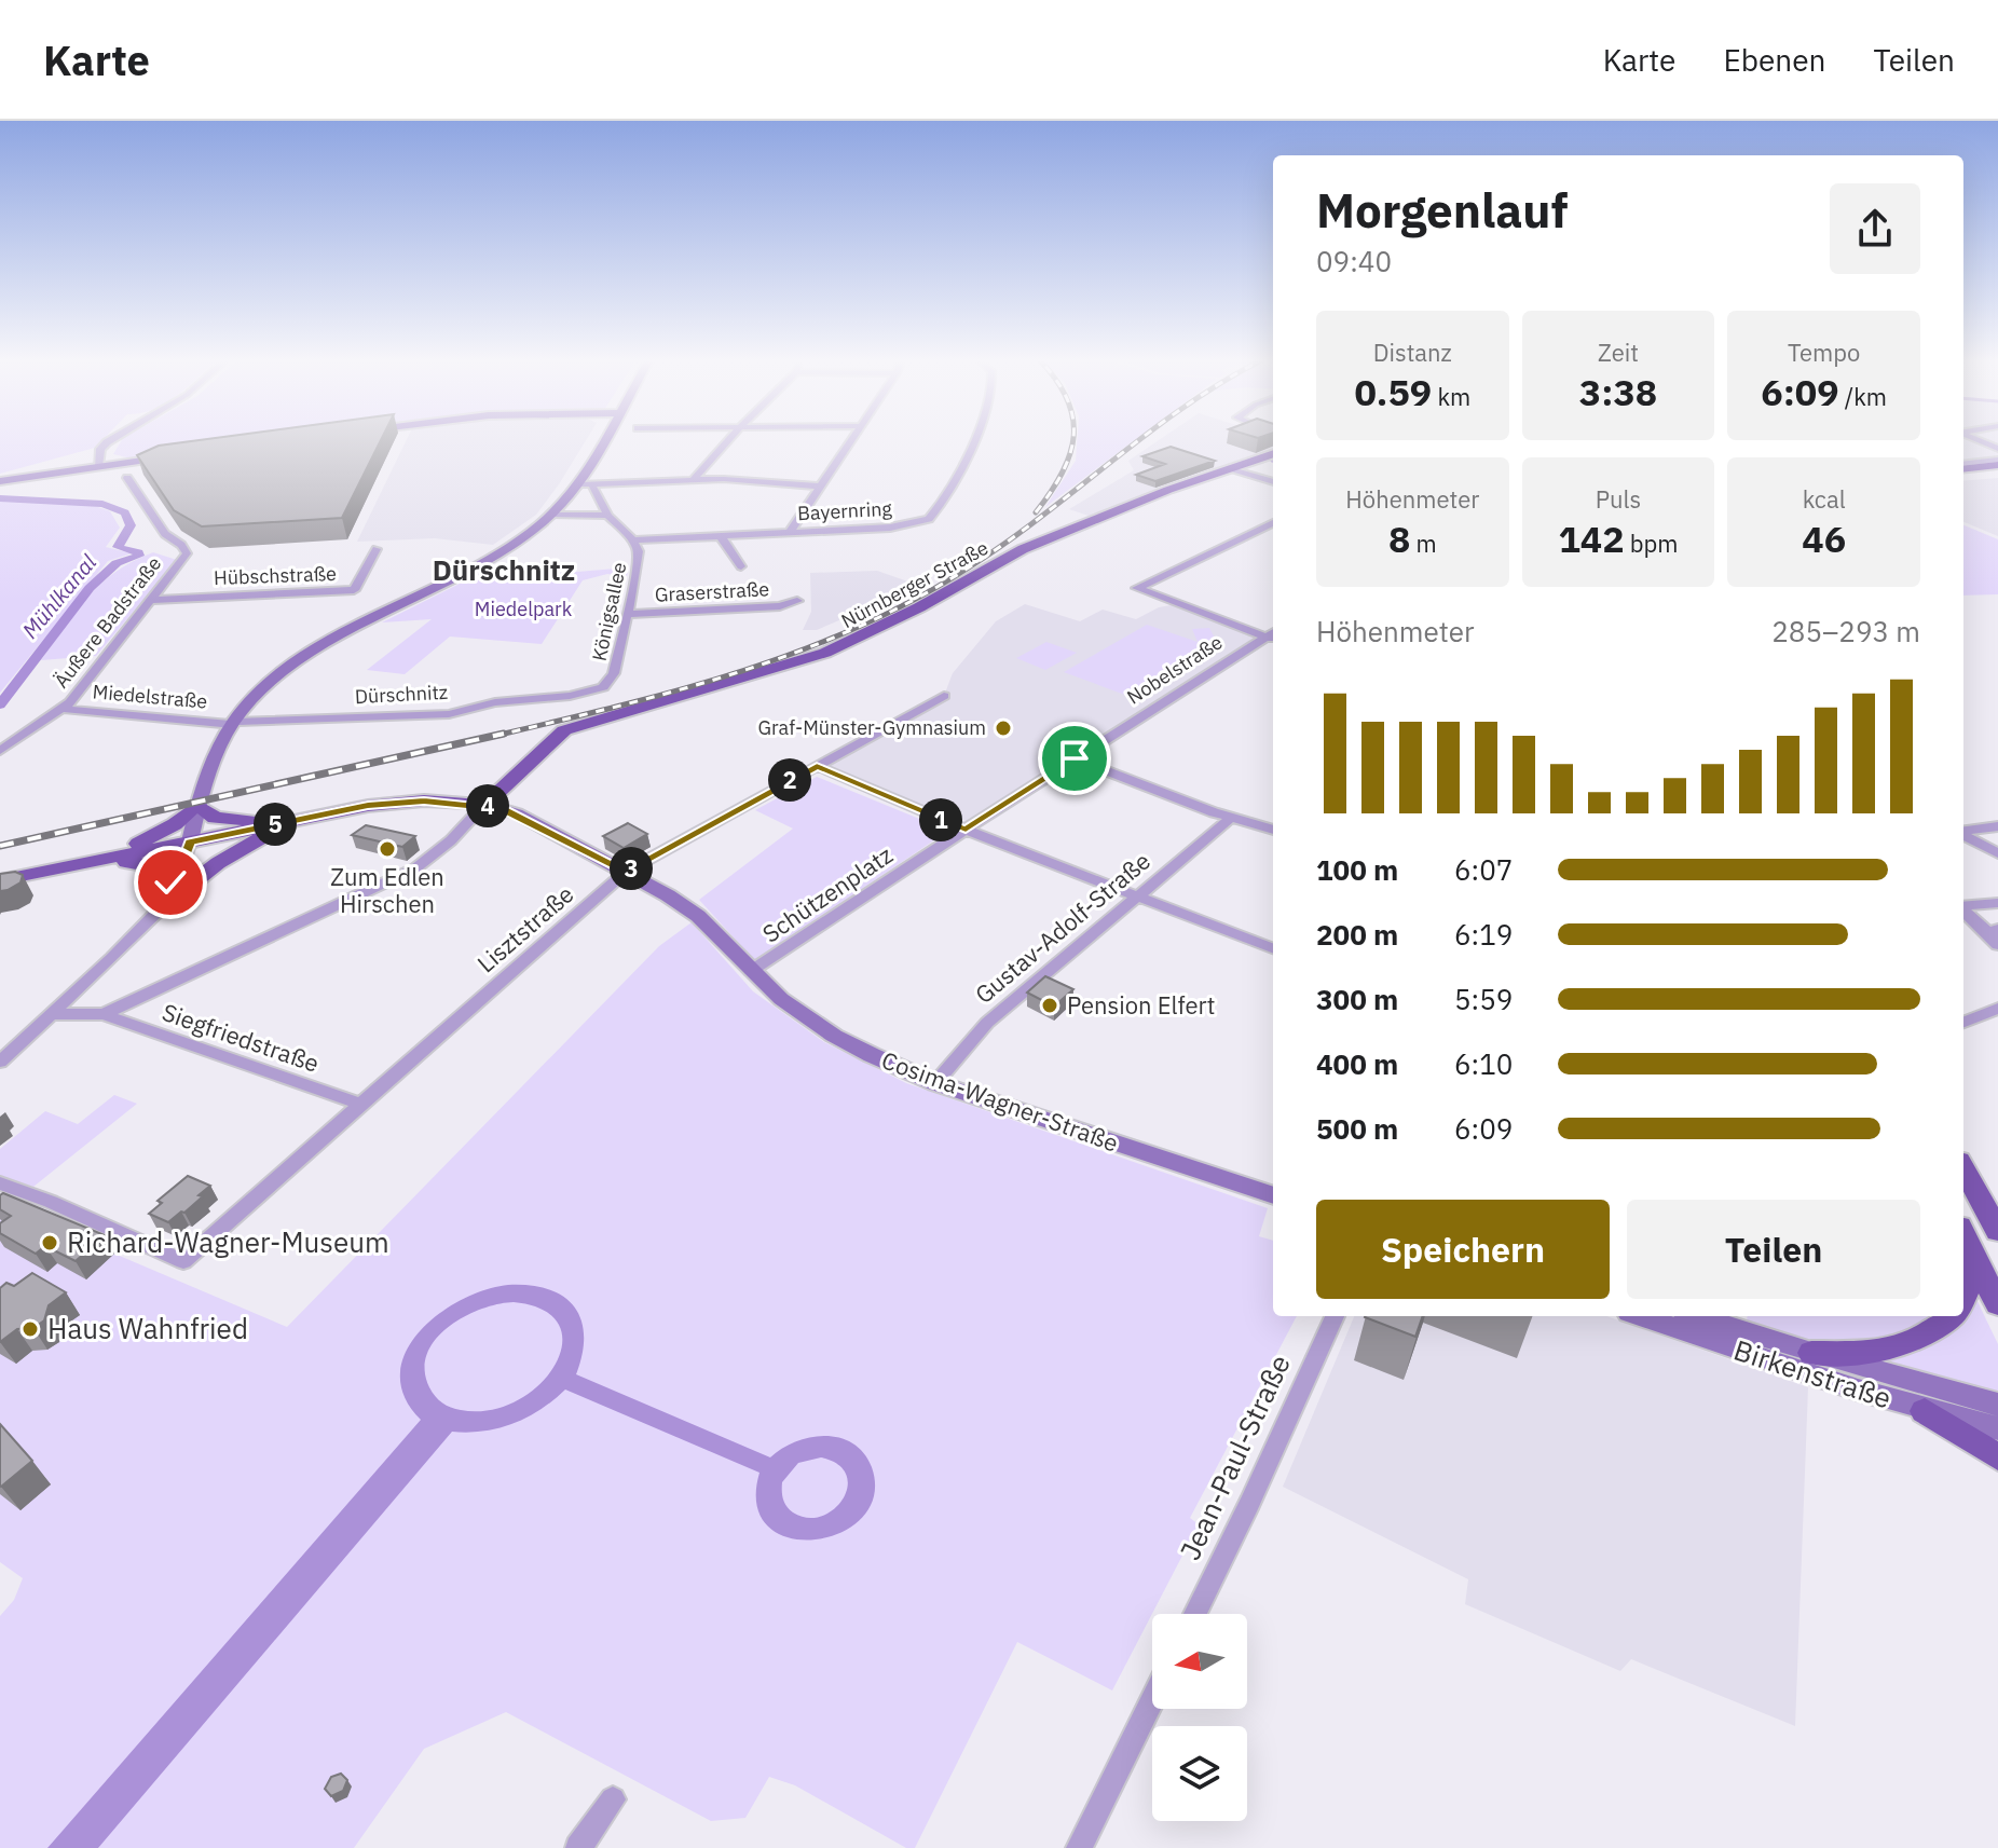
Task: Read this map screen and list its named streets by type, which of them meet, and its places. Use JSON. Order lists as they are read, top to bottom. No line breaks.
{"streets":{"main road":["Nürnberger Straße","Cosima-Wagner-Straße","Birkenstraße"],"street":["Bayernring","Hübschstraße","Graserstraße","Königsallee","Äußere Badstraße","Nobelstraße","Dürschnitz","Miedelstraße","Schützenplatz","Gustav-Adolf-Straße","Lisztstraße","Siegfriedstraße","Jean-Paul-Straße"]},"crossings":[["Bayernring","Königsallee"],["Hübschstraße","Äußere Badstraße"],["Nürnberger Straße","Cosima-Wagner-Straße"],["Graserstraße","Königsallee"],["Königsallee","Dürschnitz"],["Äußere Badstraße","Miedelstraße"],["Nobelstraße","Schützenplatz"],["Dürschnitz","Miedelstraße"],["Schützenplatz","Cosima-Wagner-Straße"],["Gustav-Adolf-Straße","Cosima-Wagner-Straße"],["Lisztstraße","Siegfriedstraße"],["Lisztstraße","Cosima-Wagner-Straße"]],"districts":["Dürschnitz"],"water":["Mühlkanal"],"parks":["Miedelpark"],"places":["Graf-Münster-Gymnasium","Zum Edlen Hirschen","Pension Elfert","Richard-Wagner-Museum","Haus Wahnfried"],"north":"left","page":{"header":"Karte","nav":["Karte","Ebenen","Teilen"],"heading":["Morgenlauf","09:40"],"stats":[["Distanz","0.59 km"],["Zeit","3:38"],["Tempo","6:09 /km"],["Höhenmeter","8 m"],["Puls","142 bpm"],["kcal","46"]],"chart":["Höhenmeter","285–293 m"],"pins":["2","4","1","5","3"],"list":[{"name":"100 m","note":"6:07"},{"name":"200 m","note":"6:19"},{"name":"300 m","note":"5:59"},{"name":"400 m","note":"6:10"},{"name":"500 m","note":"6:09"}],"buttons":["Speichern","Teilen"]}}
